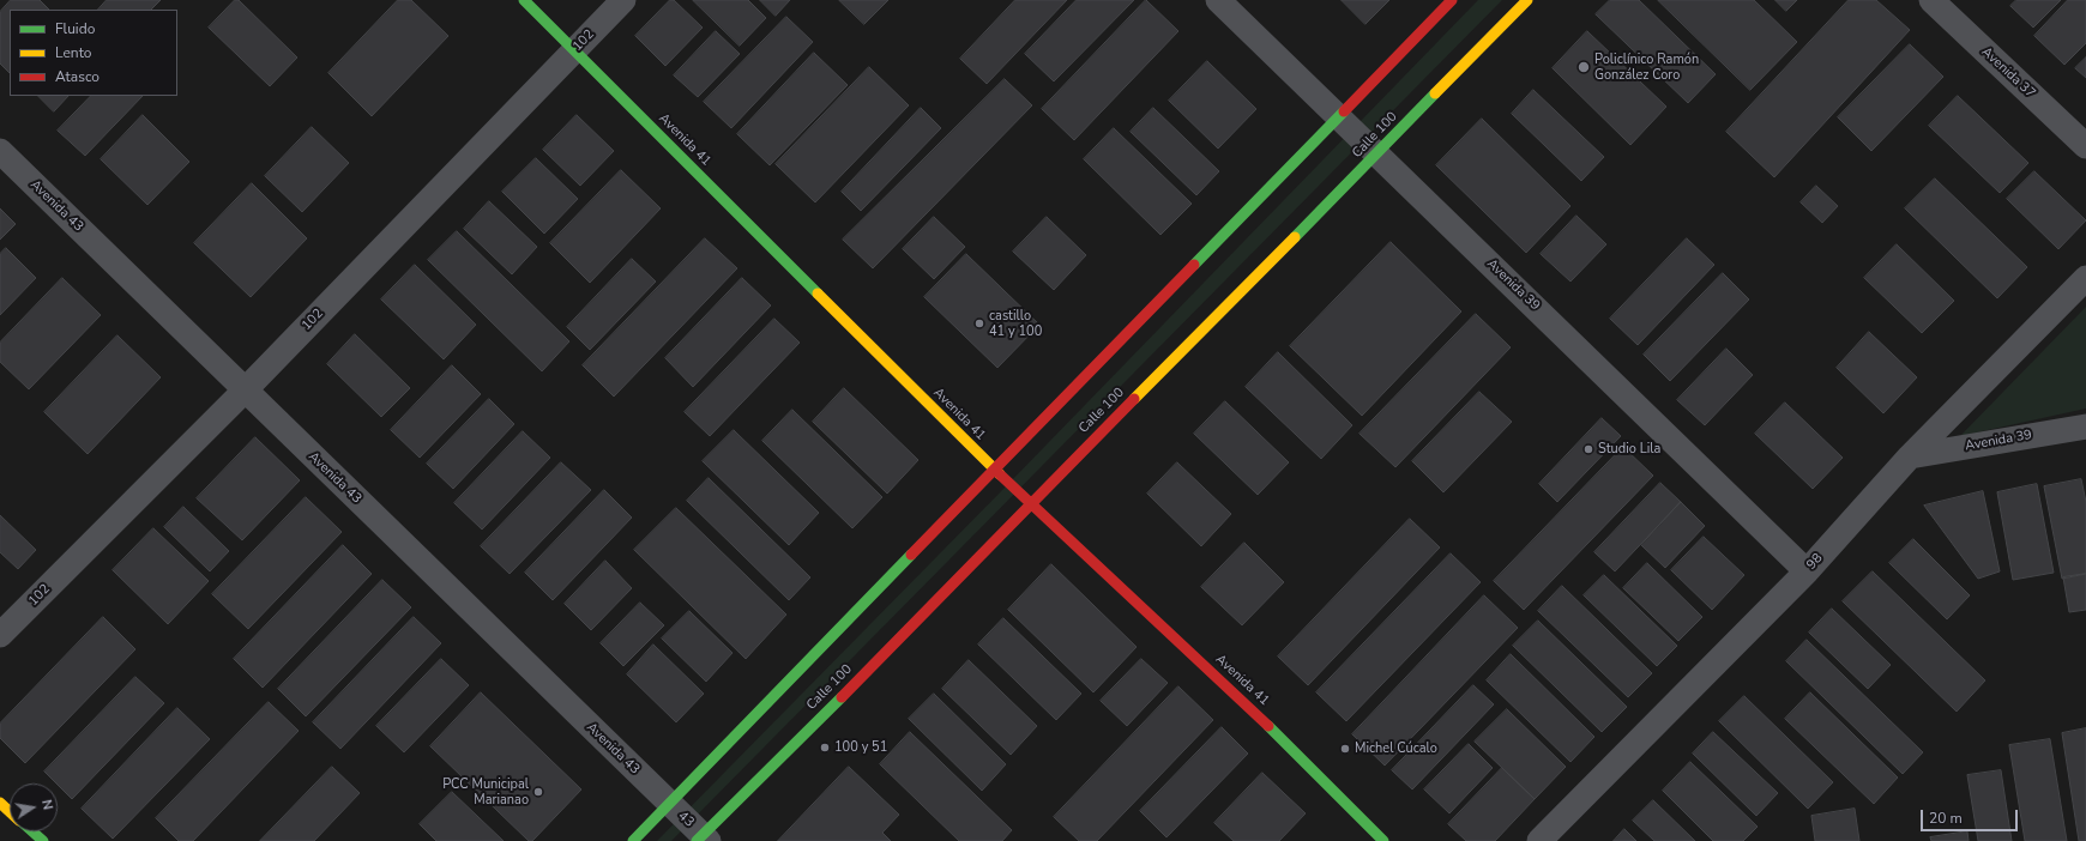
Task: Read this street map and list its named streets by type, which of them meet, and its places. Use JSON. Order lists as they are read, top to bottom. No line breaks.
{"streets":{"main road":["Calle 100","Avenida 41"],"street":["102","Avenida 37","Avenida 43","Avenida 39","98","43"]},"crossings":[["102","Avenida 41"],["102","Avenida 43"],["Calle 100","Avenida 41"],["Calle 100","Avenida 39"],["Calle 100","43"],["Avenida 43","43"],["Avenida 39","98"]],"places":["Policlínico Ramón González Coro","castillo 41 y 100","Studio Lila","100 y 51","Michel Cúcalo","PCC Municipal Marianao"],"legend":["Fluido","Lento","Atasco"],"scale_bar":"20 m","north":"right"}
